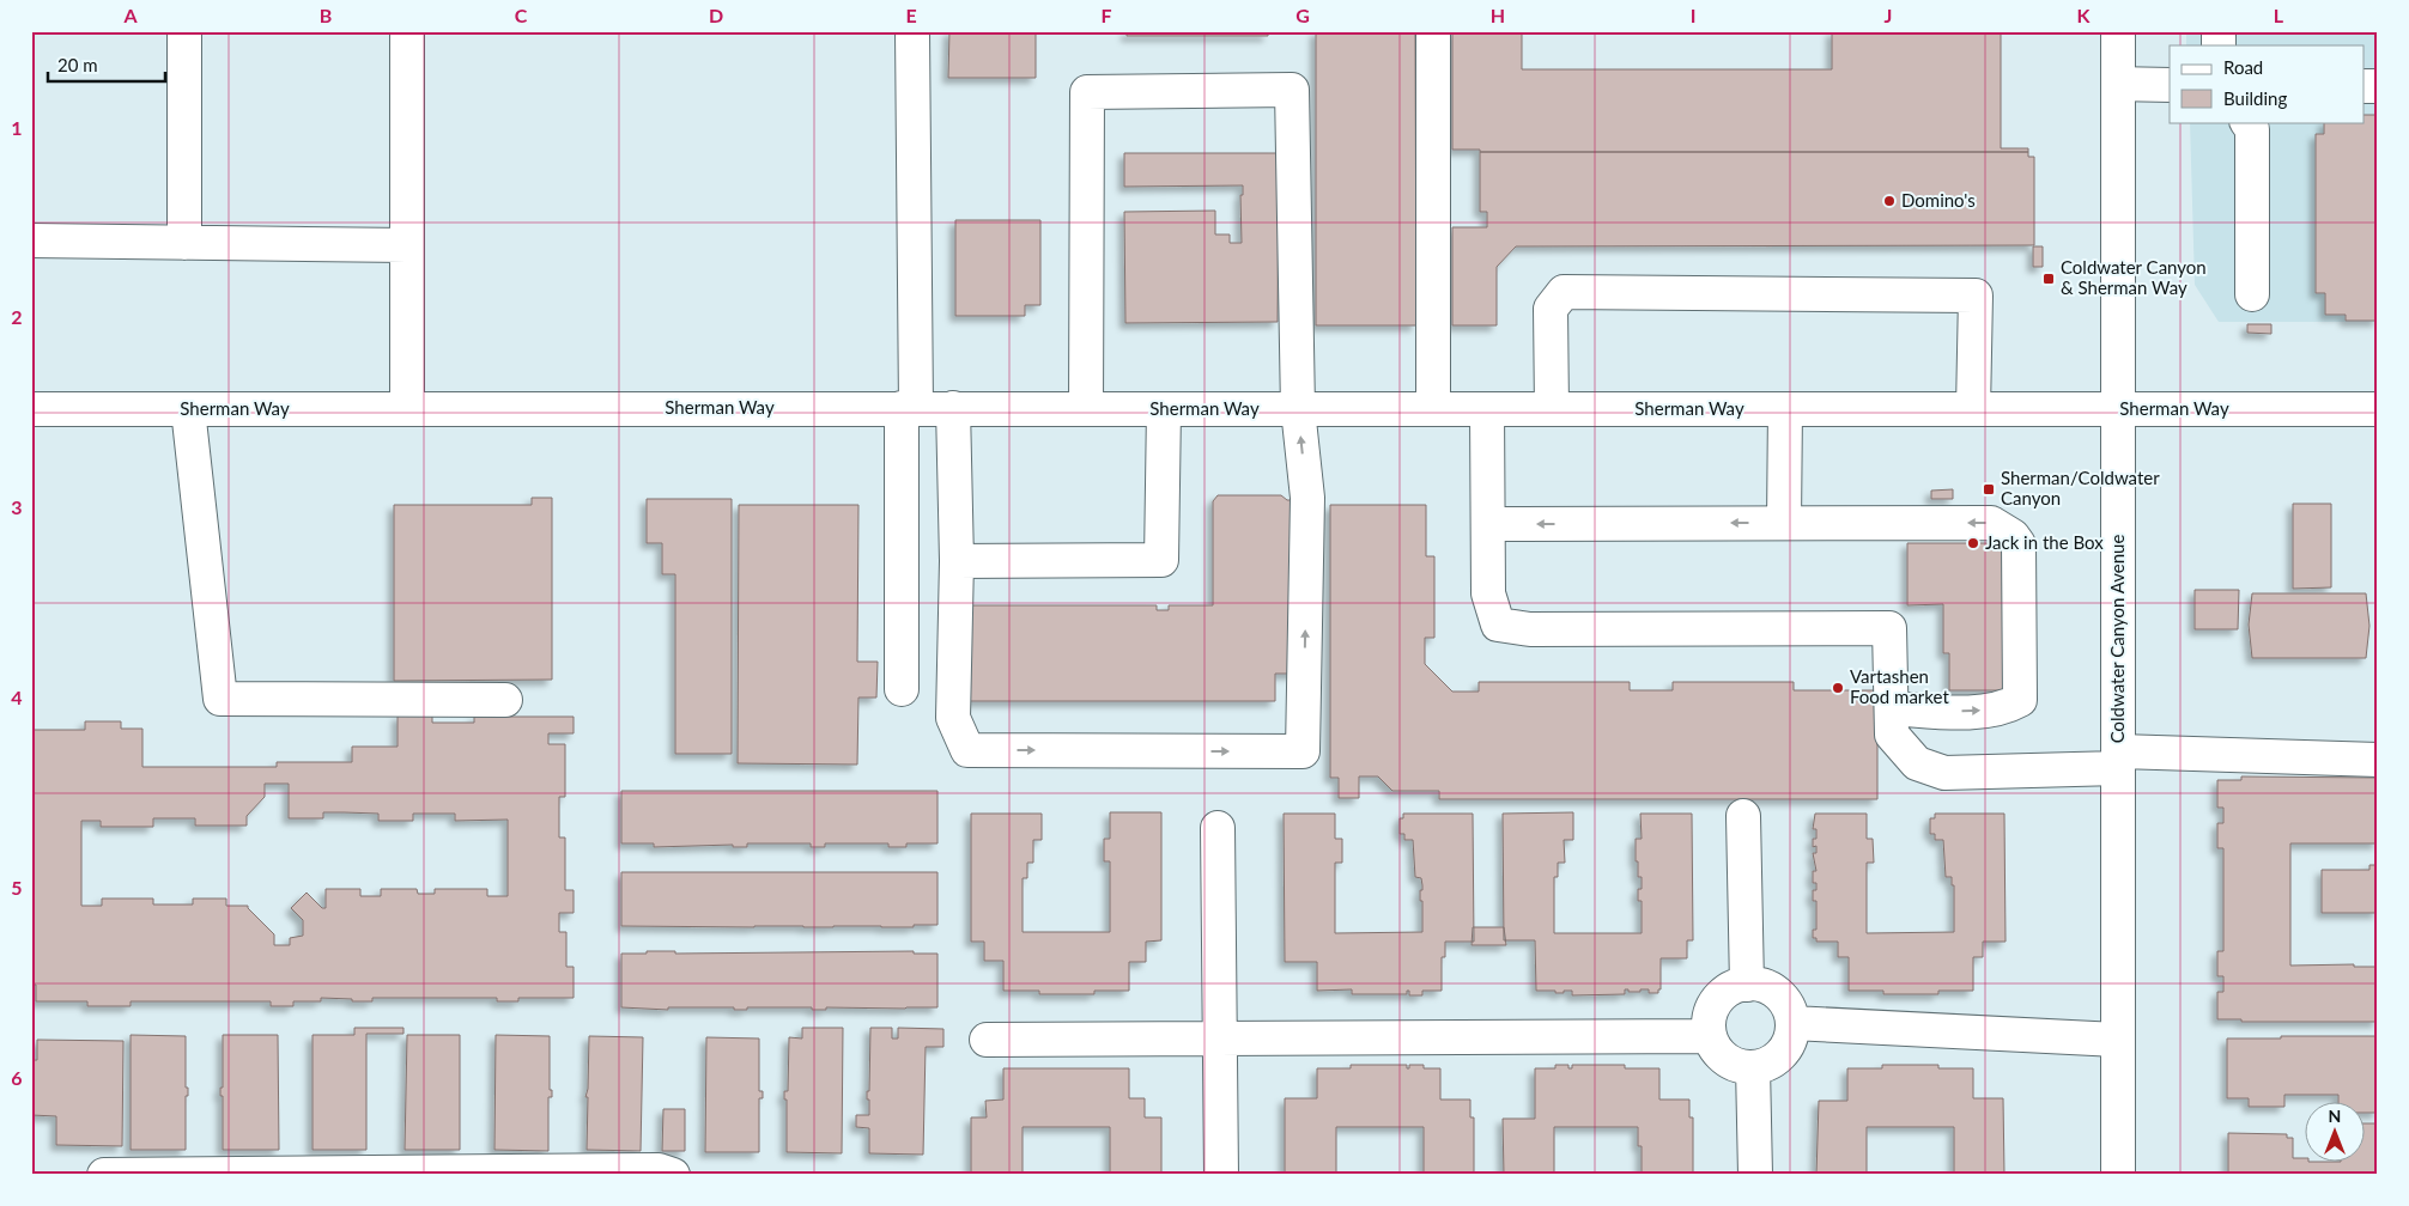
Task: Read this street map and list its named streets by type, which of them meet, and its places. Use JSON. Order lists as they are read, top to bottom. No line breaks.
{"streets":{"main road":["Sherman Way","Coldwater Canyon Avenue"]},"crossings":[["Sherman Way","Coldwater Canyon Avenue"]],"places":{"other":["Domino's","Jack in the Box","Vartashen Food market"],"transit":["Coldwater Canyon & Sherman Way","Sherman/Coldwater Canyon"]},"legend":["Road","Building"],"scale_bar":"20 m","north":"top","grid":{"columns":["A","B","C","D","E","F","G","H","I","J","K","L"],"rows":["1","2","3","4","5","6"]}}
